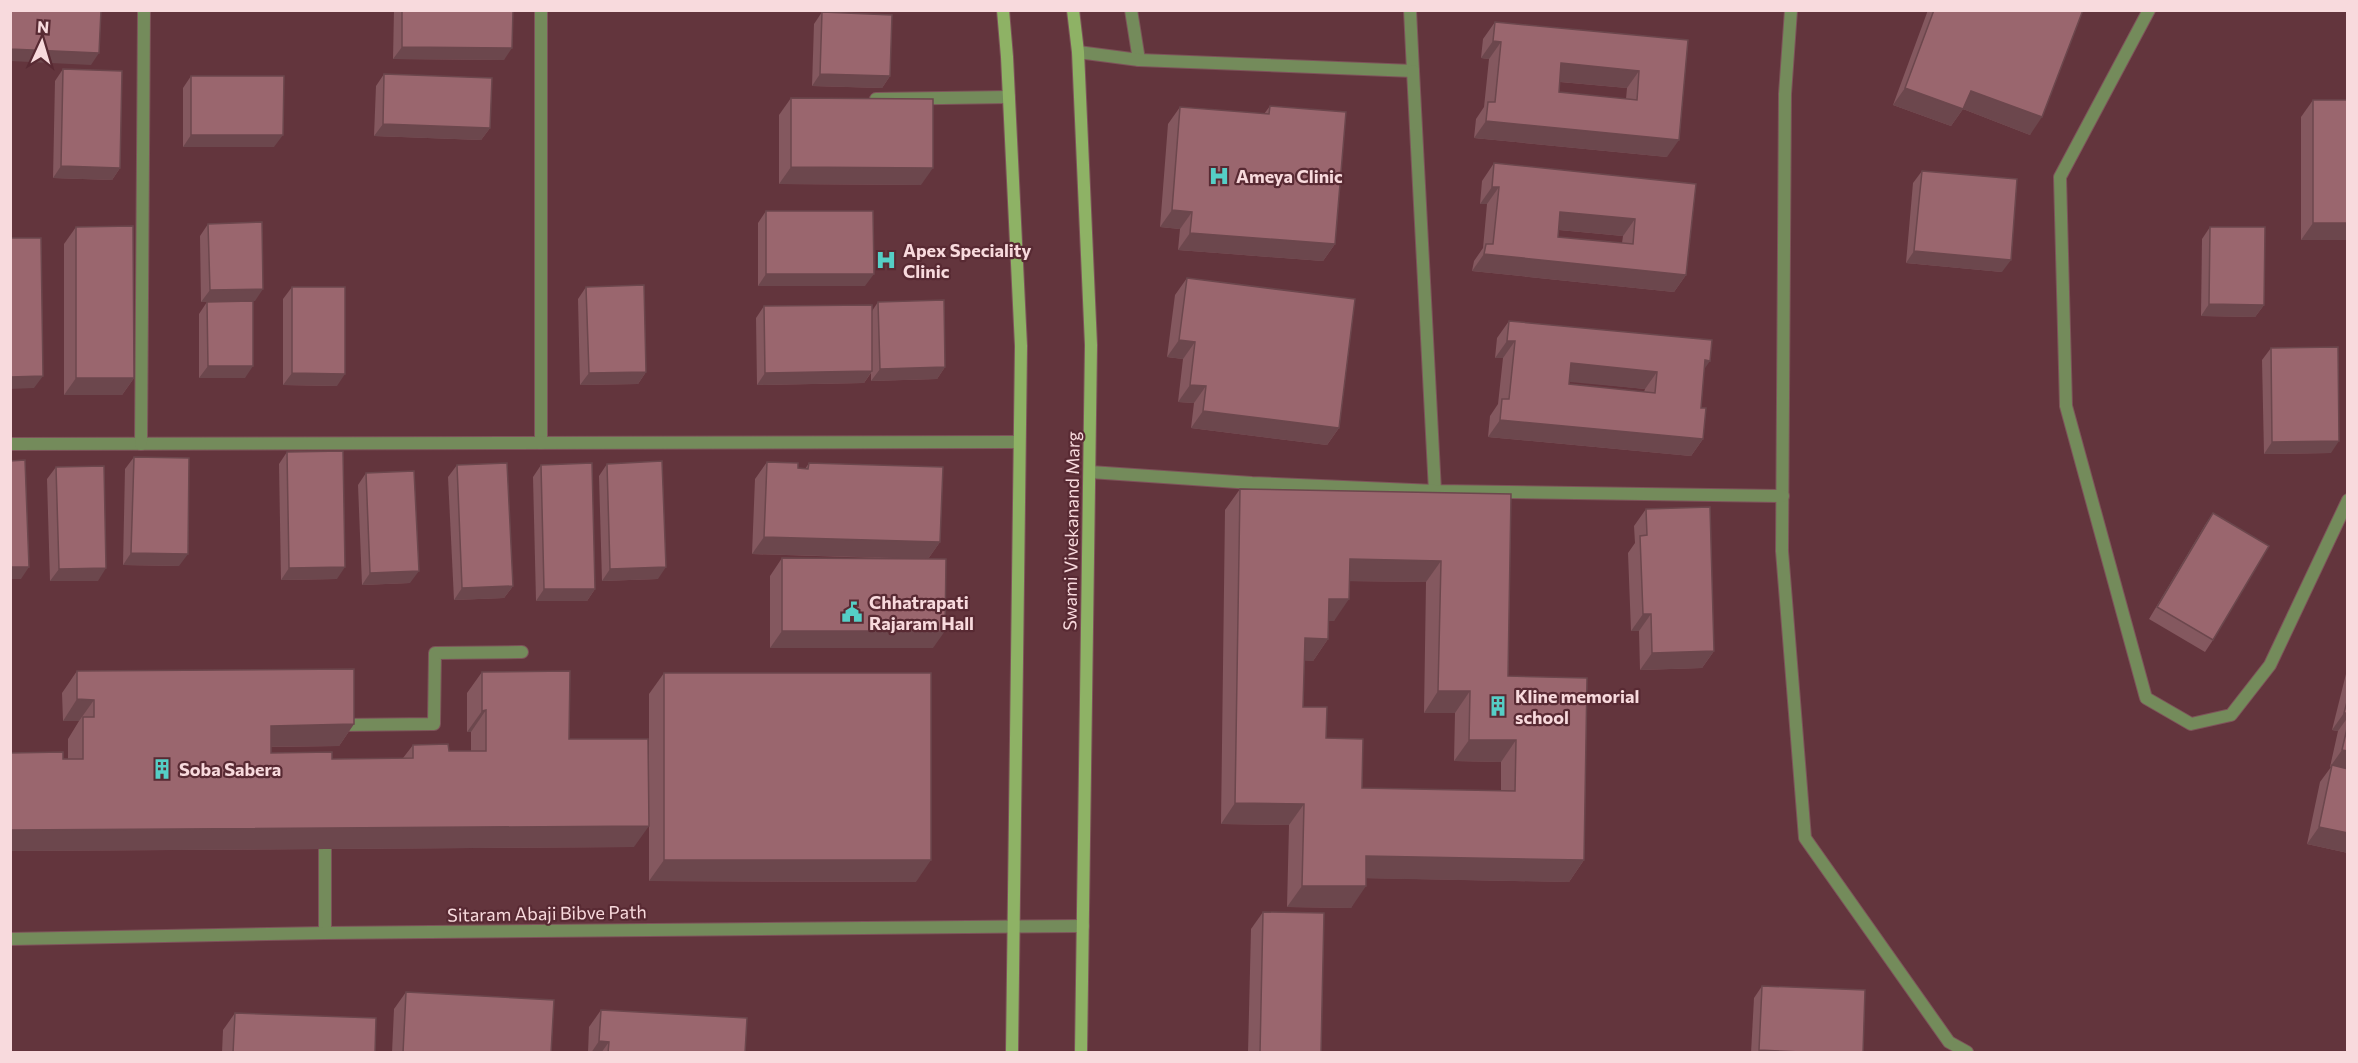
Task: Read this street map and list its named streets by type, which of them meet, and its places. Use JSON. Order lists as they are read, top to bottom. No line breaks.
{"streets":{"main road":["Swami Vivekanand Marg"],"street":["Sitaram Abaji Bibve Path"]},"crossings":[["Swami Vivekanand Marg","Sitaram Abaji Bibve Path"]],"places":{"hospital":["Ameya Clinic","Apex Speciality Clinic"],"public building":["Chhatrapati Rajaram Hall"],"building":["Kline memorial school","Soba Sabera"]},"north":"top"}
